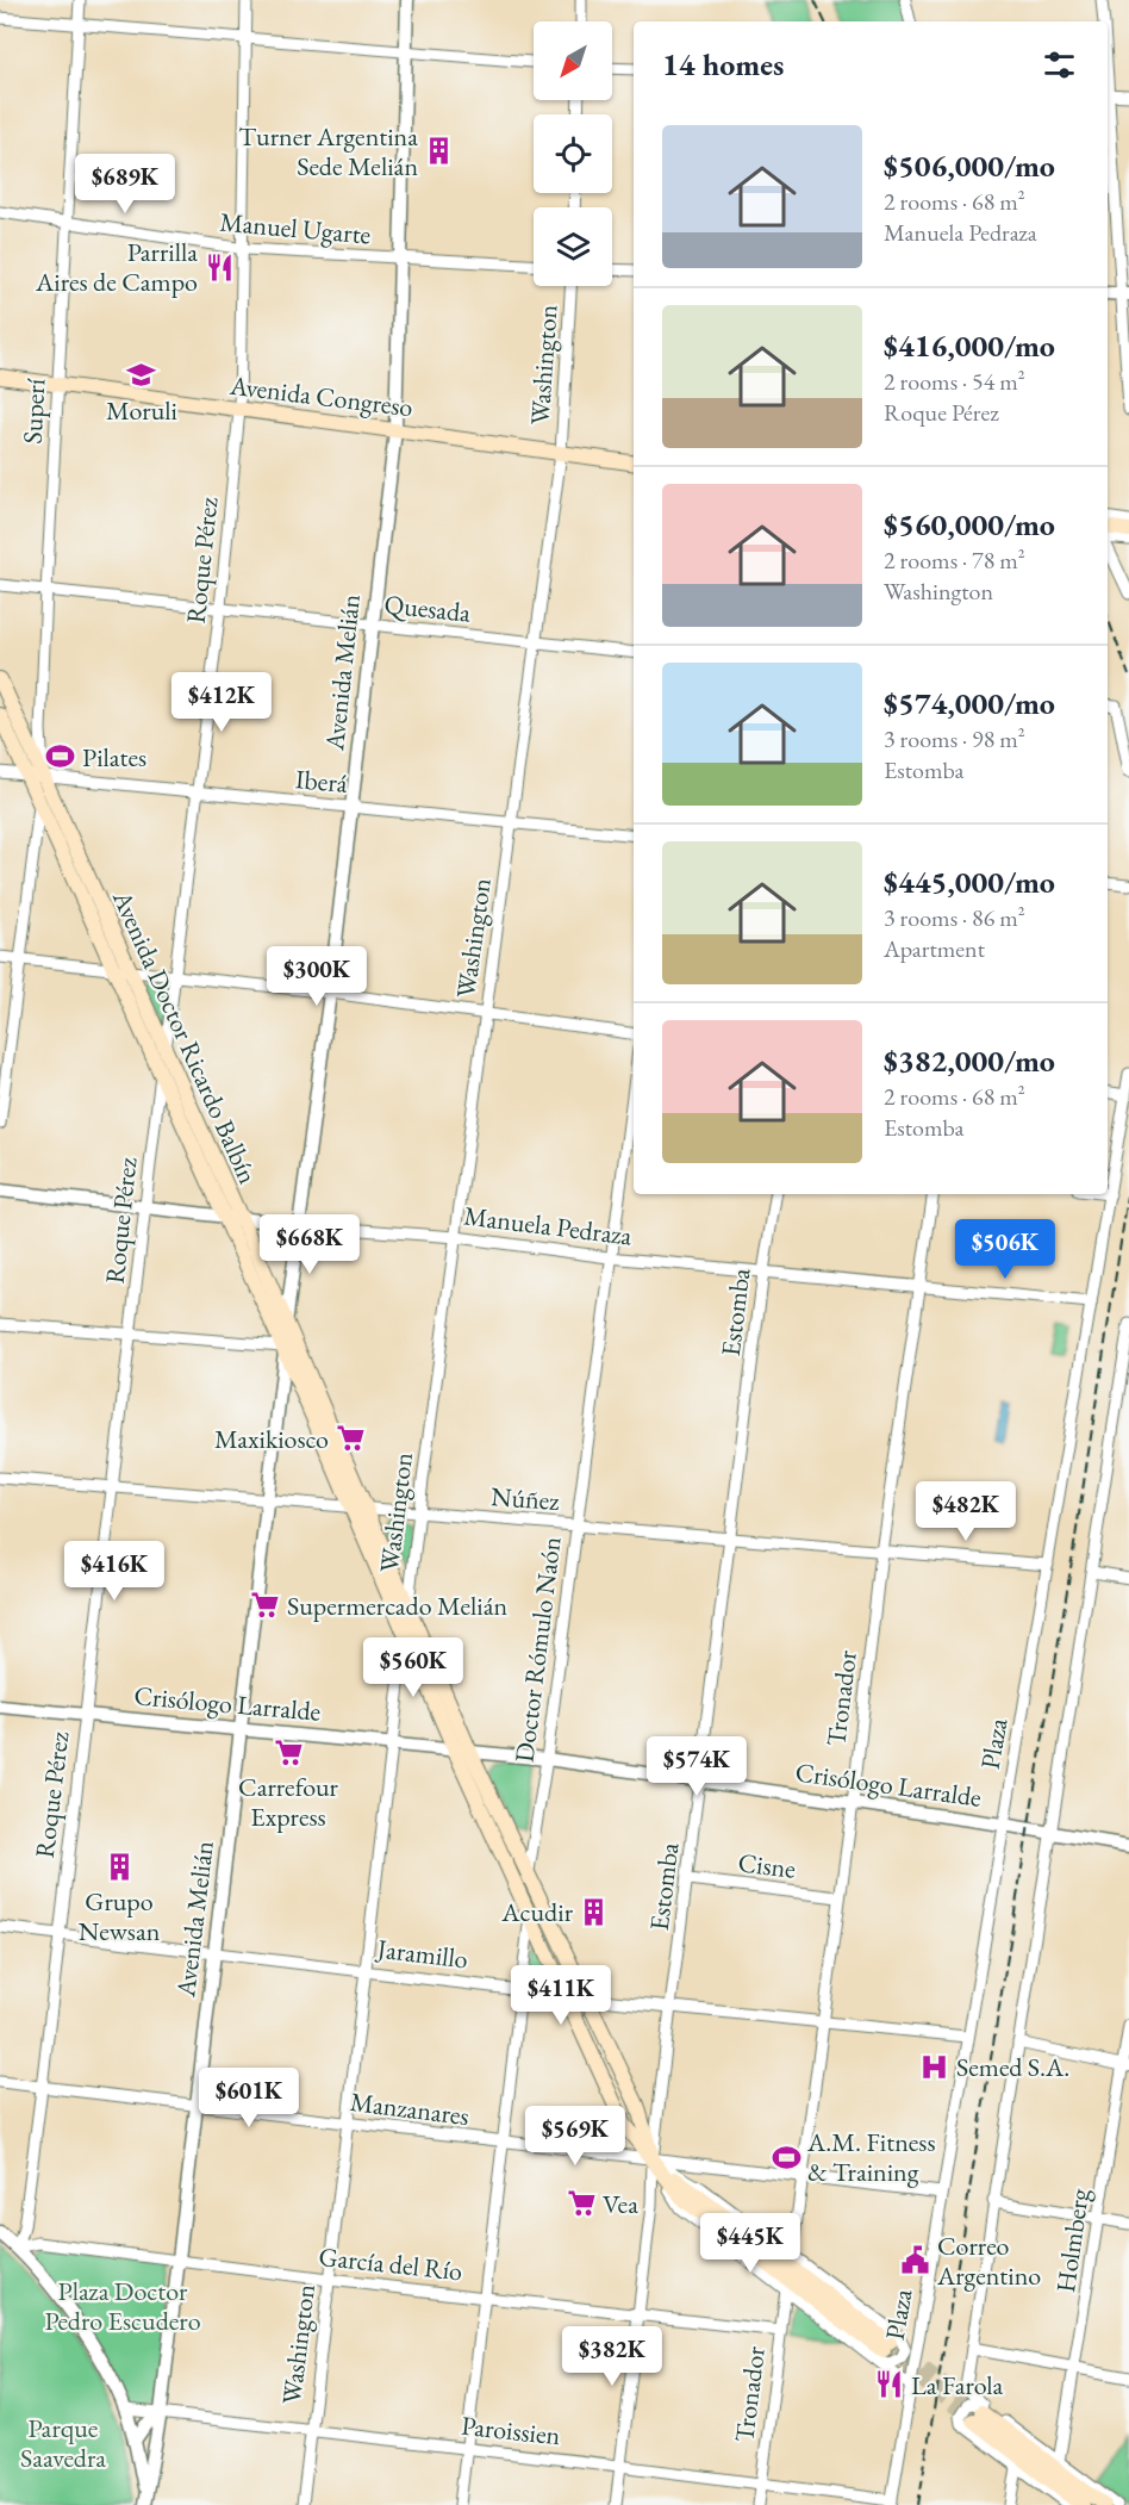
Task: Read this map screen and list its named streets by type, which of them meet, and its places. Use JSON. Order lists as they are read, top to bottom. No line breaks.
{"streets":{"main road":["Avenida Congreso","Avenida Doctor Ricardo Balbín"],"street":["Manuel Ugarte","Washington","Superí","Roque Pérez","Quesada","Avenida Melián","Iberá","Manuela Pedraza","Estomba","Núñez","Doctor Rómulo Naón","Tronador","Crisólogo Larralde","Plaza","Cisne","Jaramillo","Manzanares","Holmberg","García del Río","Paroissien"]},"crossings":[["Manuel Ugarte","Superí"],["Manuel Ugarte","Roque Pérez"],["Manuel Ugarte","Avenida Melián"],["Washington","Avenida Congreso"],["Washington","Quesada"],["Washington","Iberá"],["Washington","Avenida Doctor Ricardo Balbín"],["Washington","Manuela Pedraza"],["Washington","Núñez"],["Washington","Crisólogo Larralde"],["Washington","Jaramillo"],["Washington","Manzanares"],["Washington","García del Río"],["Washington","Paroissien"],["Avenida Congreso","Superí"],["Avenida Congreso","Roque Pérez"],["Avenida Congreso","Avenida Melián"],["Superí","Quesada"],["Superí","Iberá"],["Superí","Avenida Doctor Ricardo Balbín"],["Roque Pérez","Quesada"],["Roque Pérez","Iberá"],["Roque Pérez","Avenida Doctor Ricardo Balbín"],["Roque Pérez","Manuela Pedraza"],["Roque Pérez","Núñez"],["Roque Pérez","Crisólogo Larralde"],["Roque Pérez","Jaramillo"],["Roque Pérez","Manzanares"],["Roque Pérez","García del Río"],["Quesada","Avenida Melián"],["Avenida Melián","Iberá"],["Avenida Melián","Avenida Doctor Ricardo Balbín"],["Avenida Melián","Manuela Pedraza"],["Avenida Melián","Núñez"],["Avenida Melián","Crisólogo Larralde"],["Avenida Melián","Jaramillo"],["Avenida Melián","Manzanares"],["Avenida Melián","García del Río"],["Avenida Melián","Paroissien"],["Iberá","Avenida Doctor Ricardo Balbín"],["Avenida Doctor Ricardo Balbín","Manuela Pedraza"],["Avenida Doctor Ricardo Balbín","Estomba"],["Avenida Doctor Ricardo Balbín","Núñez"],["Avenida Doctor Ricardo Balbín","Doctor Rómulo Naón"],["Avenida Doctor Ricardo Balbín","Tronador"],["Avenida Doctor Ricardo Balbín","Crisólogo Larralde"],["Avenida Doctor Ricardo Balbín","Plaza"],["Avenida Doctor Ricardo Balbín","Jaramillo"],["Avenida Doctor Ricardo Balbín","Manzanares"],["Manuela Pedraza","Estomba"],["Manuela Pedraza","Doctor Rómulo Naón"],["Manuela Pedraza","Tronador"],["Manuela Pedraza","Plaza"],["Estomba","Núñez"],["Estomba","Crisólogo Larralde"],["Estomba","Cisne"],["Estomba","Jaramillo"],["Estomba","Manzanares"],["Estomba","García del Río"],["Estomba","Paroissien"],["Núñez","Doctor Rómulo Naón"],["Núñez","Tronador"],["Núñez","Plaza"],["Doctor Rómulo Naón","Crisólogo Larralde"],["Tronador","Crisólogo Larralde"],["Tronador","Cisne"],["Tronador","Jaramillo"],["Tronador","Manzanares"],["Tronador","García del Río"],["Tronador","Paroissien"],["Crisólogo Larralde","Plaza"],["Plaza","Jaramillo"],["Plaza","Manzanares"],["Plaza","Paroissien"]],"parks":["Plaza Doctor Pedro Escudero","Parque Saavedra"],"places":{"building":["Turner Argentina Sede Melián","Grupo Newsan","Acudir"],"restaurant":["Parrilla Aires de Campo","La Farola"],"school or university":["Moruli"],"sports":["Pilates","A.M. Fitness & Training"],"supermarket":["Maxikiosco","Supermercado Melián","Carrefour Express","Vea"],"hospital":["Semed S.A."],"public building":["Correo Argentino"]},"north":"bottom left","page":{"heading":"14 homes","list":[{"name":"$506,000/mo","note":"2 rooms · 68 m² · Manuela Pedraza"},{"name":"$416,000/mo","note":"2 rooms · 54 m² · Roque Pérez"},{"name":"$560,000/mo","note":"2 rooms · 78 m² · Washington"},{"name":"$574,000/mo","note":"3 rooms · 98 m² · Estomba"},{"name":"$445,000/mo","note":"3 rooms · 86 m² · Apartment"},{"name":"$382,000/mo","note":"2 rooms · 68 m² · Estomba"}],"price":["$689K","$412K","$300K","$668K","$506K","$482K","$416K","$560K","$574K","$411K","$601K","$569K","$445K","$382K"]}}
